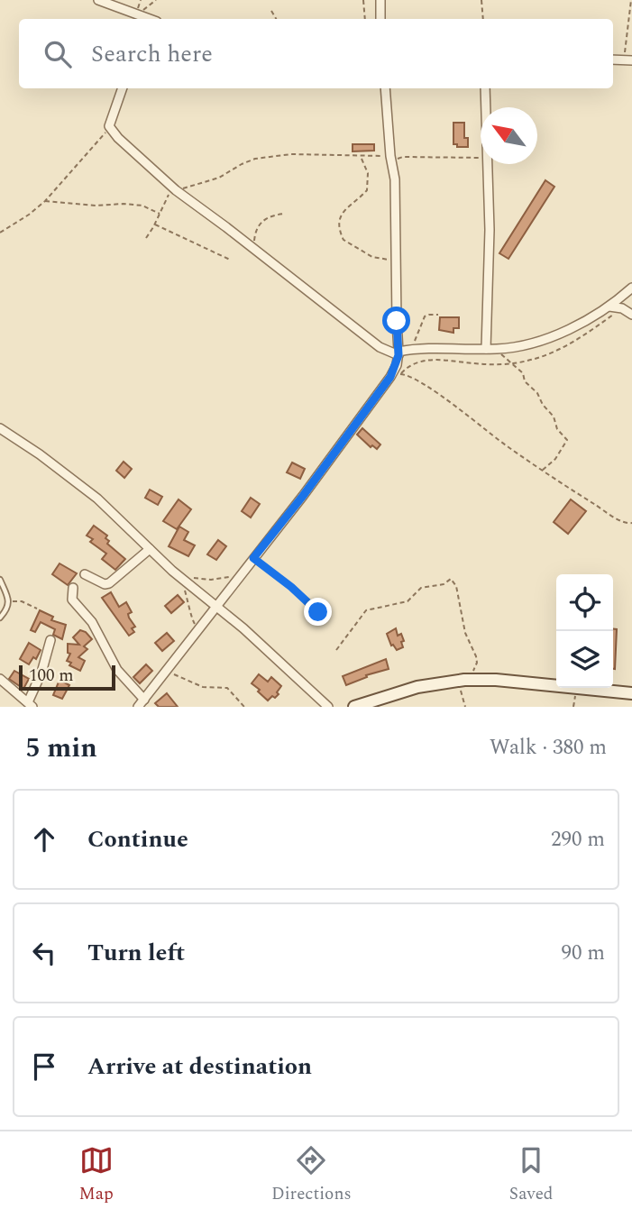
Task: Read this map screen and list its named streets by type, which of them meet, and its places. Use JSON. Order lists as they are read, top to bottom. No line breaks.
{"scale_bar":"100 m","north":"top left","page":{"search":"Search here","scale":"100 m","heading":["5 min","Walk · 380 m"],"list":[["Continue","290 m"],["Turn left","90 m"],"Arrive at destination"],"nav":["Map","Directions","Saved"]}}
